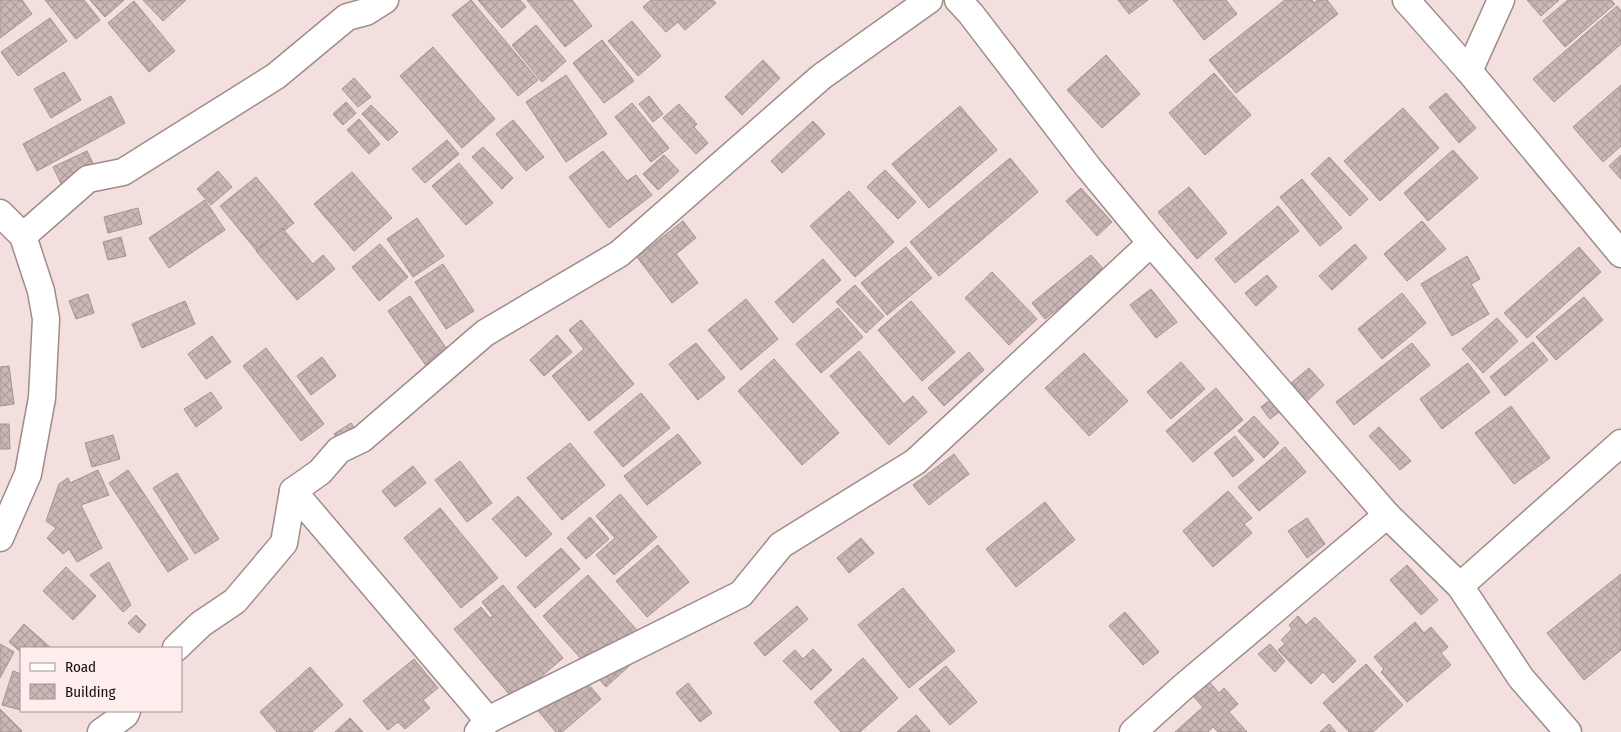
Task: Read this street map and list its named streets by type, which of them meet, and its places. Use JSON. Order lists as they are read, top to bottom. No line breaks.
{"legend":["Road","Building"]}
